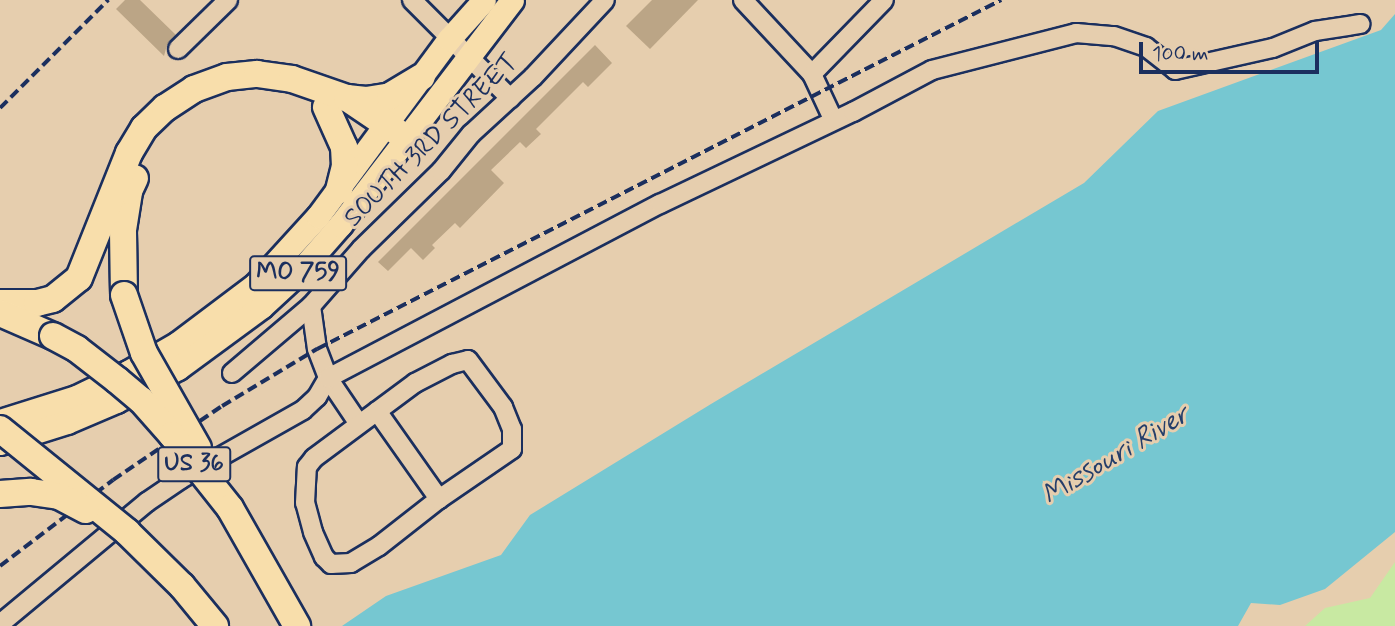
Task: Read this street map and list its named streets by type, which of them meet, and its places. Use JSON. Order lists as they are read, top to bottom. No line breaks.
{"streets":{"highway":["US 36"],"main road":["MO 759"],"street":["SOUTH 3RD STREET"]},"water":["Missouri River"],"scale_bar":"100 m"}
